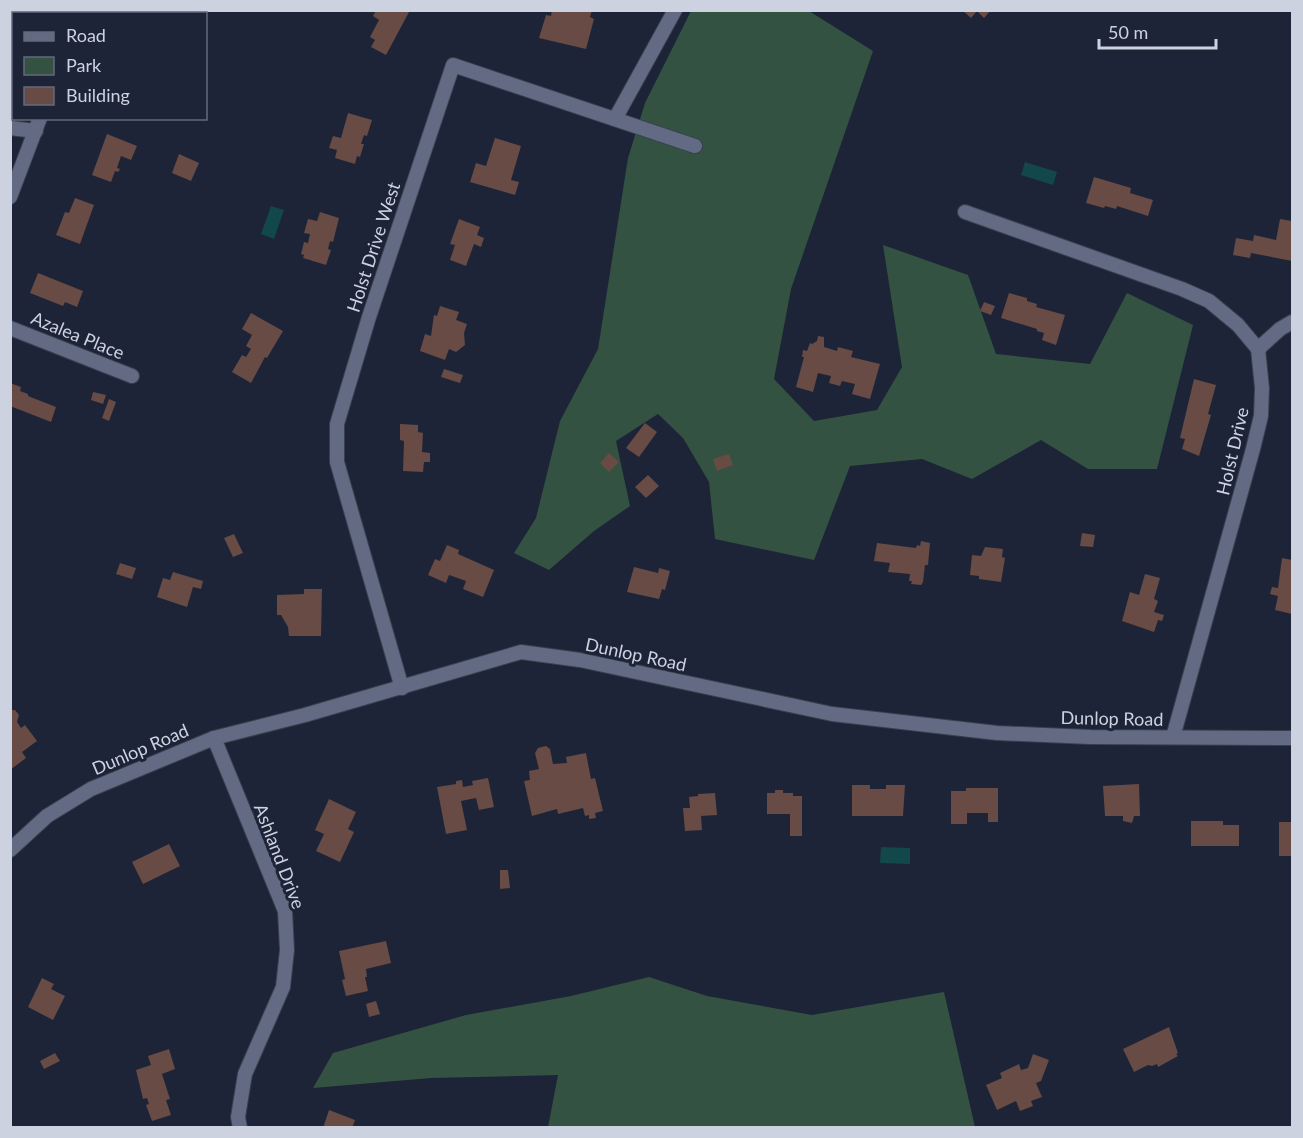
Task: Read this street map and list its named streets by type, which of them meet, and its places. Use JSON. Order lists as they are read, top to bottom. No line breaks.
{"streets":{"street":["Holst Drive West","Azalea Place","Holst Drive","Dunlop Road","Ashland Drive"]},"crossings":[["Holst Drive West","Dunlop Road"],["Holst Drive","Dunlop Road"],["Dunlop Road","Ashland Drive"]],"legend":["Road","Park","Building"],"scale_bar":"50 m"}
